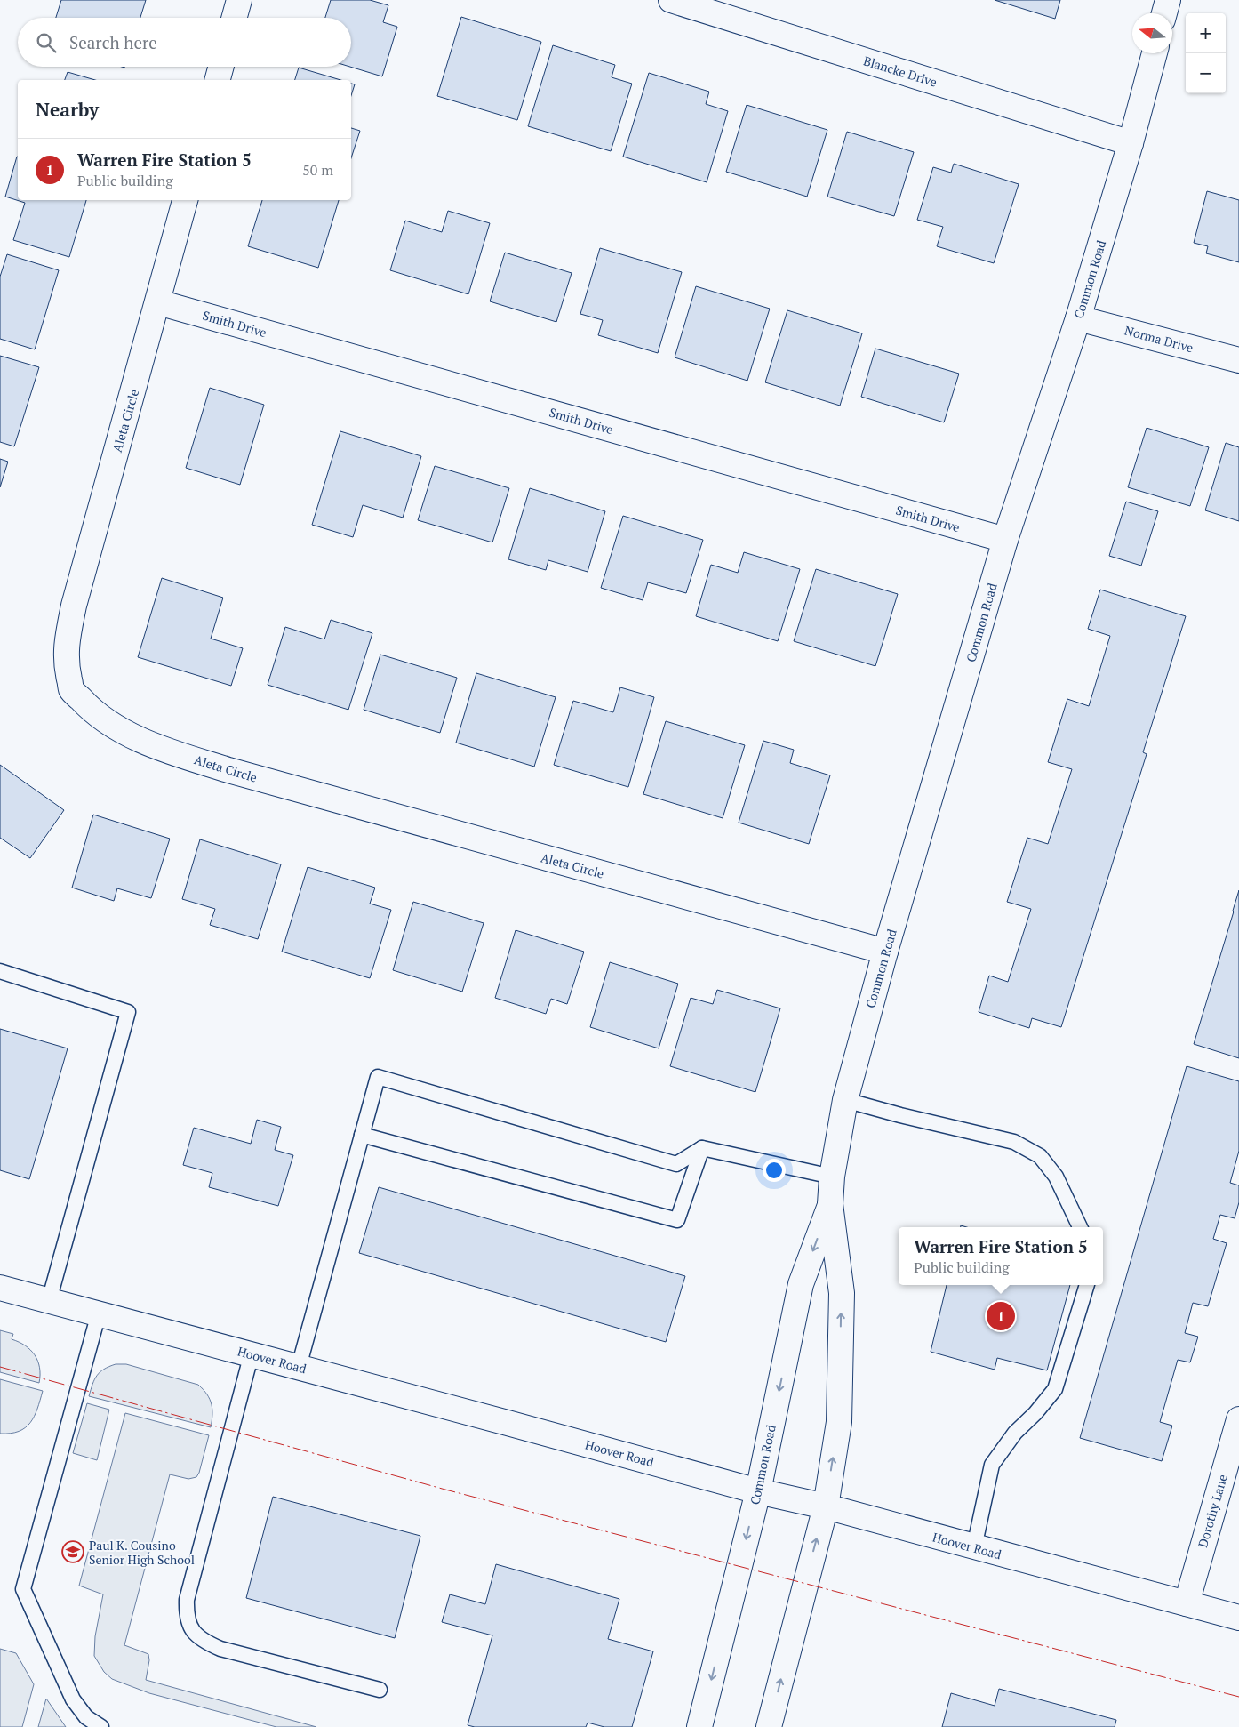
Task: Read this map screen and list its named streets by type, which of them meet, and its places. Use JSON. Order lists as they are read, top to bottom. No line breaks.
{"streets":{"street":["Blancke Drive","Common Road","Smith Drive","Norma Drive","Aleta Circle","Hoover Road","Dorothy Lane"]},"crossings":[["Blancke Drive","Common Road"],["Common Road","Smith Drive"],["Common Road","Norma Drive"],["Common Road","Aleta Circle"],["Common Road","Hoover Road"],["Smith Drive","Aleta Circle"],["Hoover Road","Dorothy Lane"]],"places":{"school or university":["Paul K. Cousino Senior High School"]},"north":"left","page":{"map_buttons":["+","−"],"search":"Search here","heading":"Nearby","list":[{"mark":"1","name":"Warren Fire Station 5","note":"Public building","value":"50 m"}],"popup":["Warren Fire Station 5","Public building"],"pins":"1"}}
